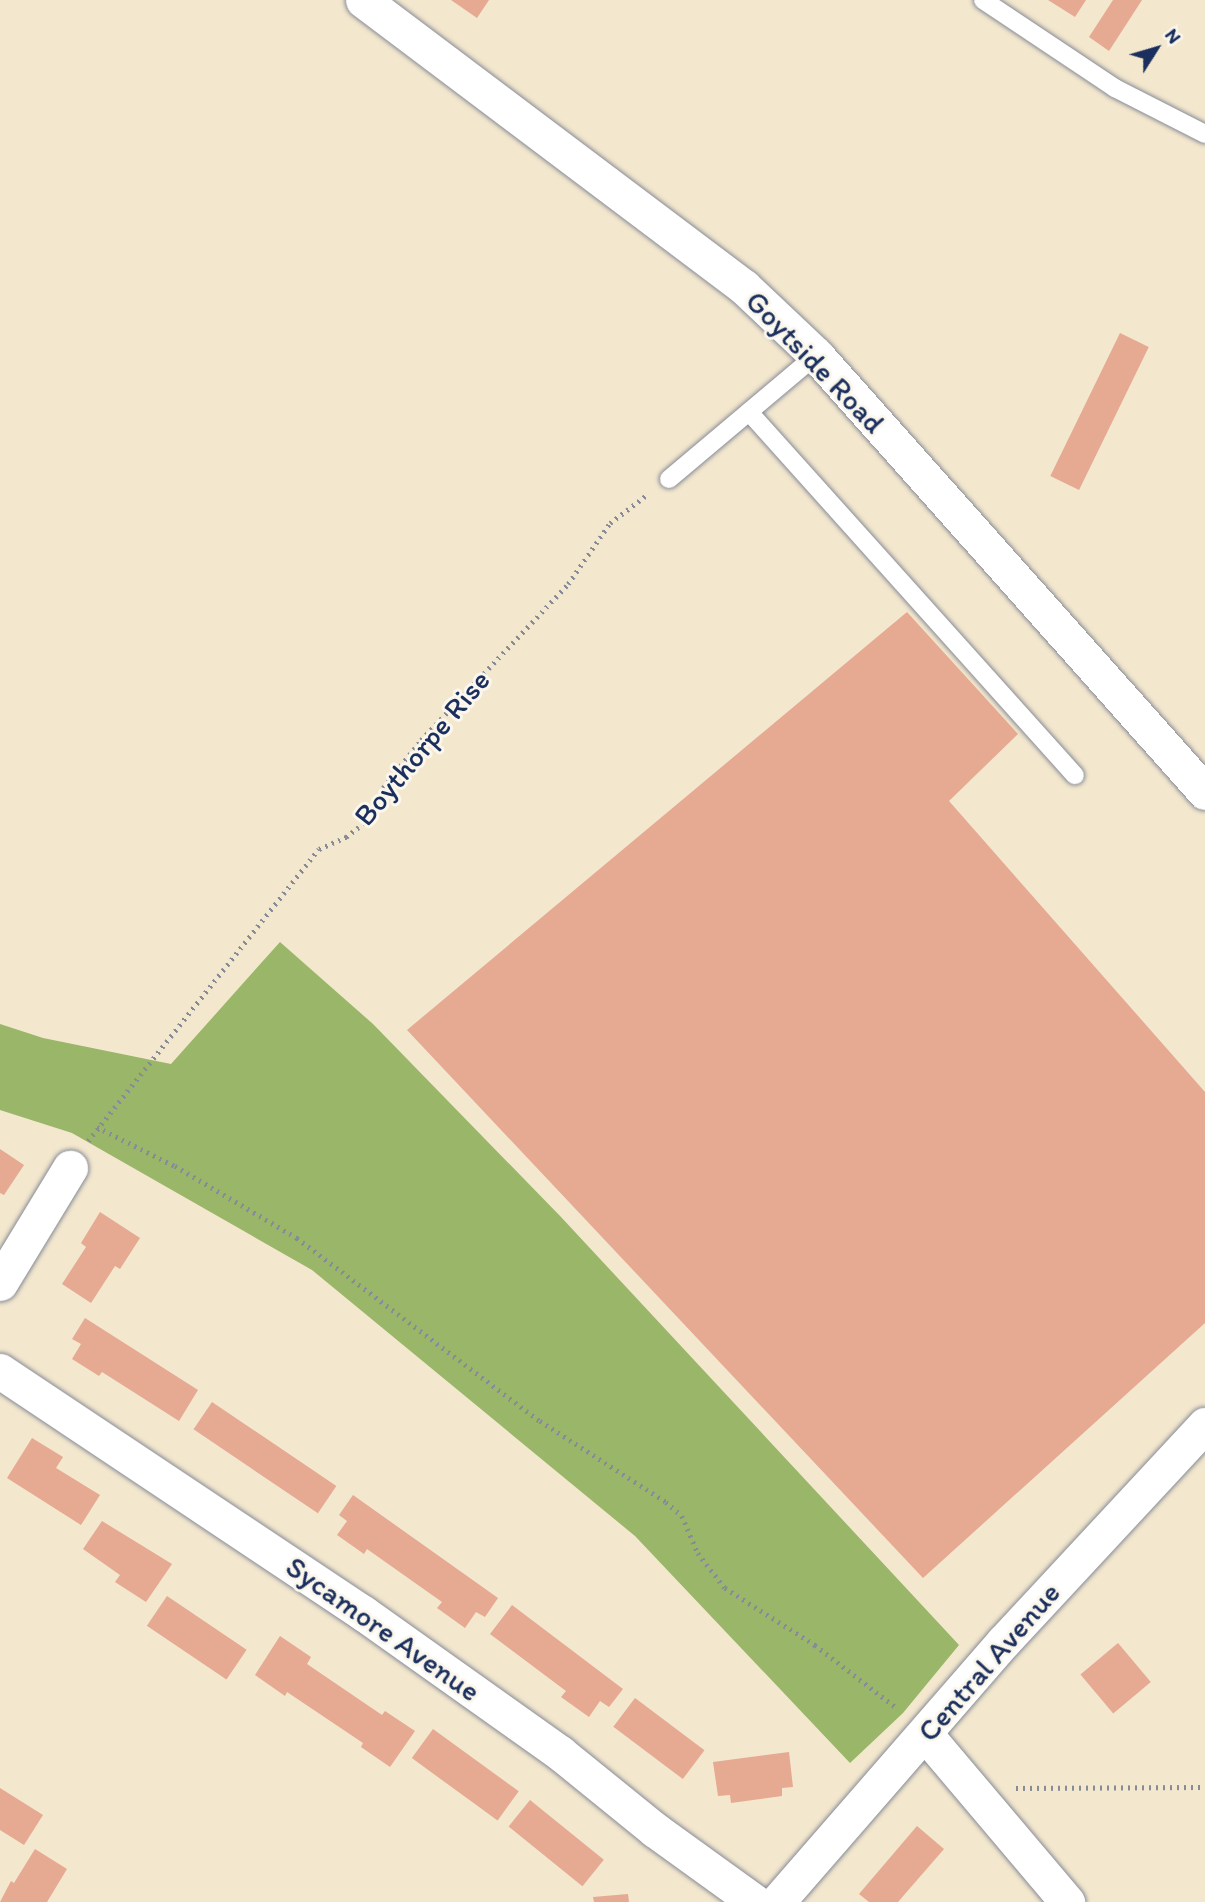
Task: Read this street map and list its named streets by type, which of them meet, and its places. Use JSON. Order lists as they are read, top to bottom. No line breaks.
{"streets":{"street":["Goytside Road","Sycamore Avenue","Central Avenue"],"path":["Boythorpe Rise"]},"north":"top right"}
